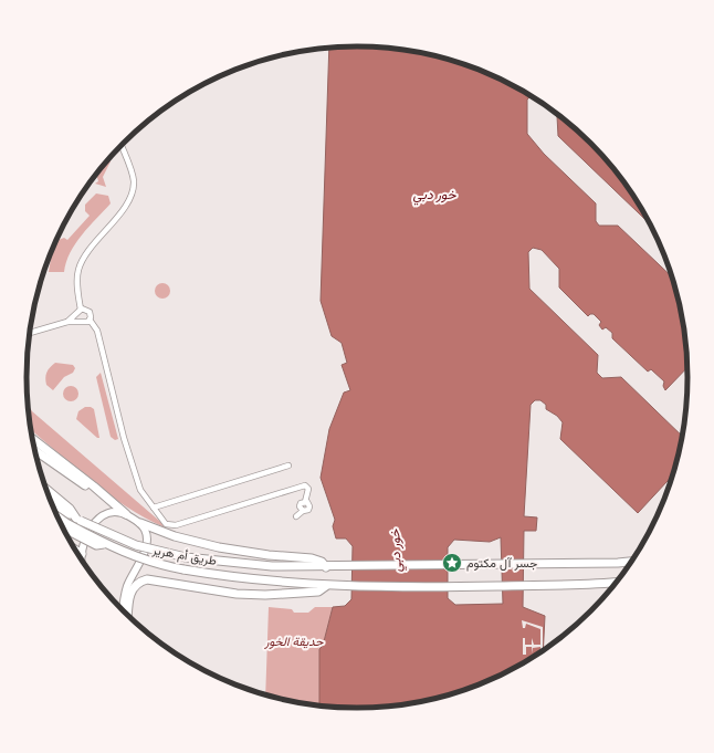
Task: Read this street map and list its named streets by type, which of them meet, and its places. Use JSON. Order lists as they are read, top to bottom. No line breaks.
{"streets":{"main road":["طريق أم هرير"]},"water":["خور دبي"],"parks":["حديقة الخور"],"places":{"place":["جسر آل مكتوم"]}}
